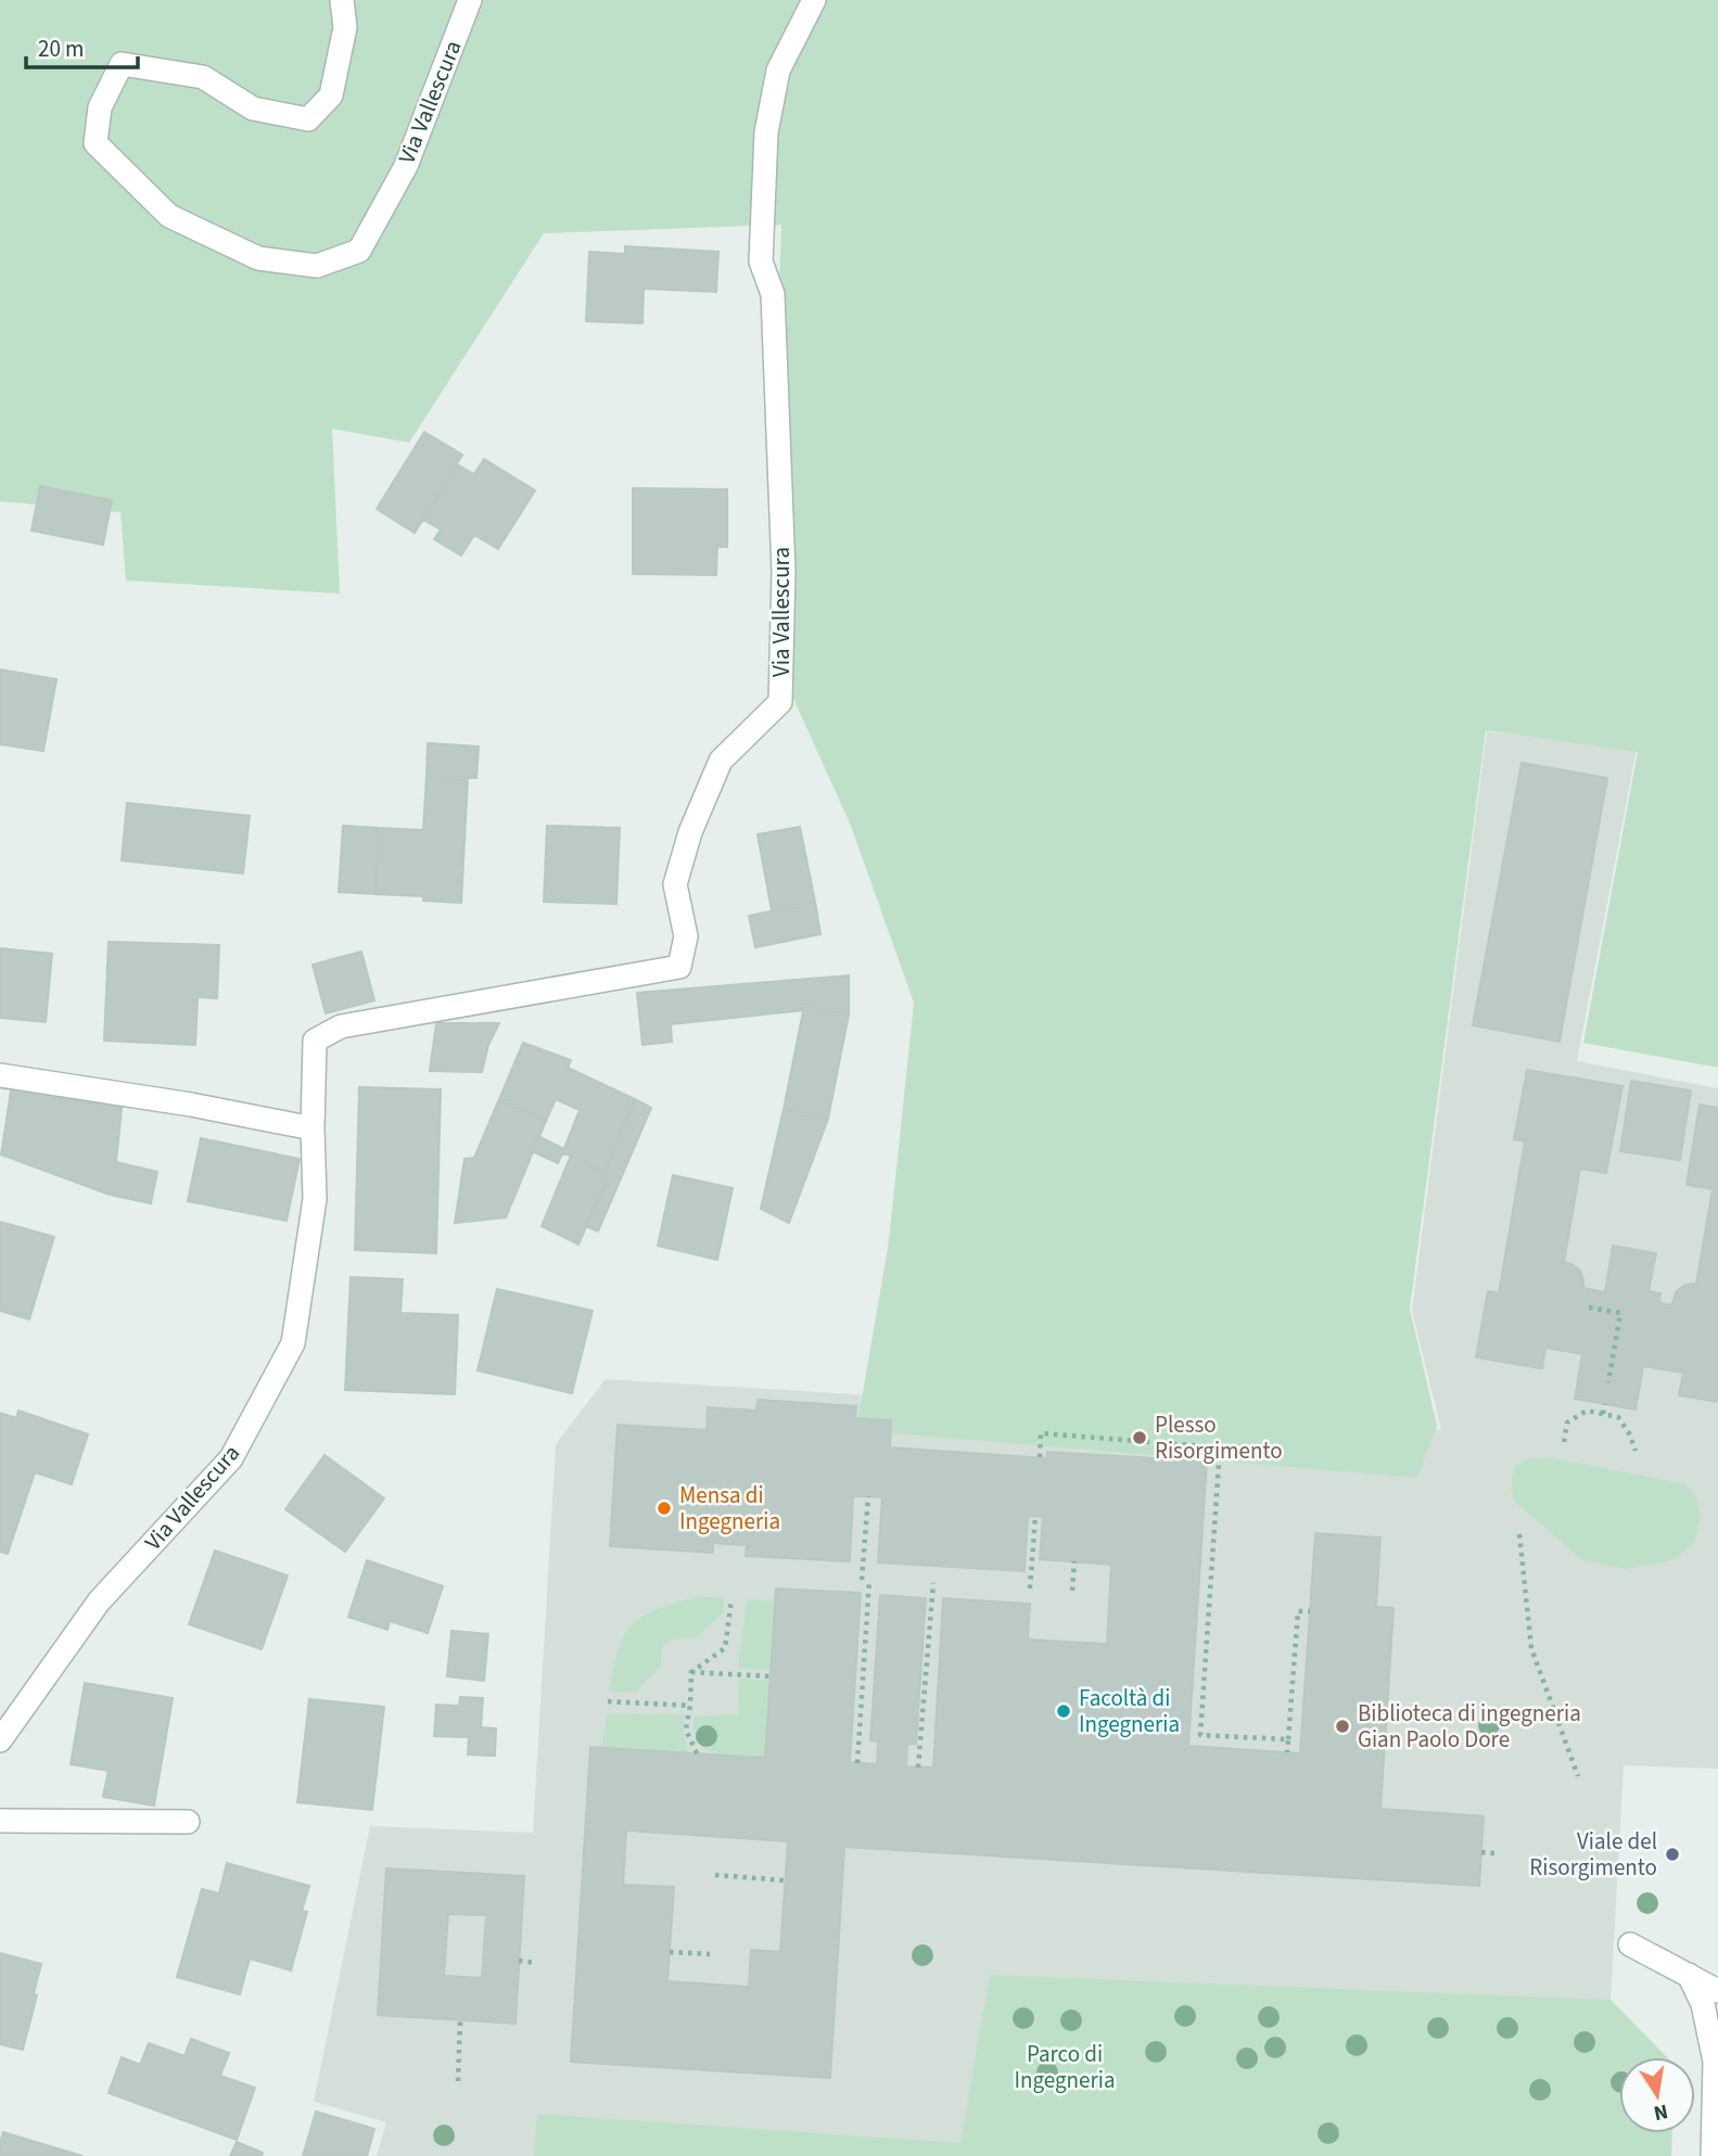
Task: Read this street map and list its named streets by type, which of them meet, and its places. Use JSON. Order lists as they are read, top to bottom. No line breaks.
{"streets":{"street":["Via Vallescura"]},"parks":["Parco di Ingegneria"],"places":["Plesso Risorgimento","Mensa di Ingegneria","Facoltà di Ingegneria","Biblioteca di ingegneria Gian Paolo Dore","Viale del Risorgimento"],"scale_bar":"20 m","north":"bottom"}
